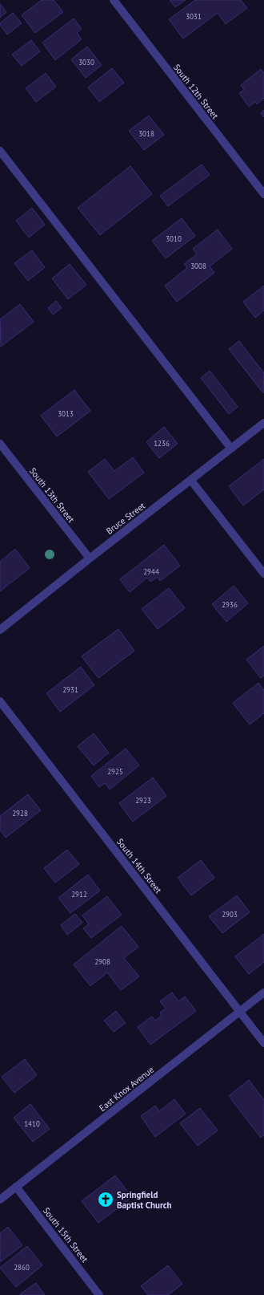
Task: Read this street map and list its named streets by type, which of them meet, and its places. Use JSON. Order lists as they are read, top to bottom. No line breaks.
{"streets":{"street":["South 12th Street","South 13th Street","Bruce Street","South 14th Street","East Knox Avenue","South 15th Street"]},"crossings":[["South 13th Street","Bruce Street"],["South 14th Street","East Knox Avenue"],["East Knox Avenue","South 15th Street"]],"places":{"church":["Springfield Baptist Church"]},"house_numbers":["3031","3030","3018","3010","3008","3013","1236","2944","2936","2931","2925","2923","2928","2912","2903","2908","1410","2860"]}
